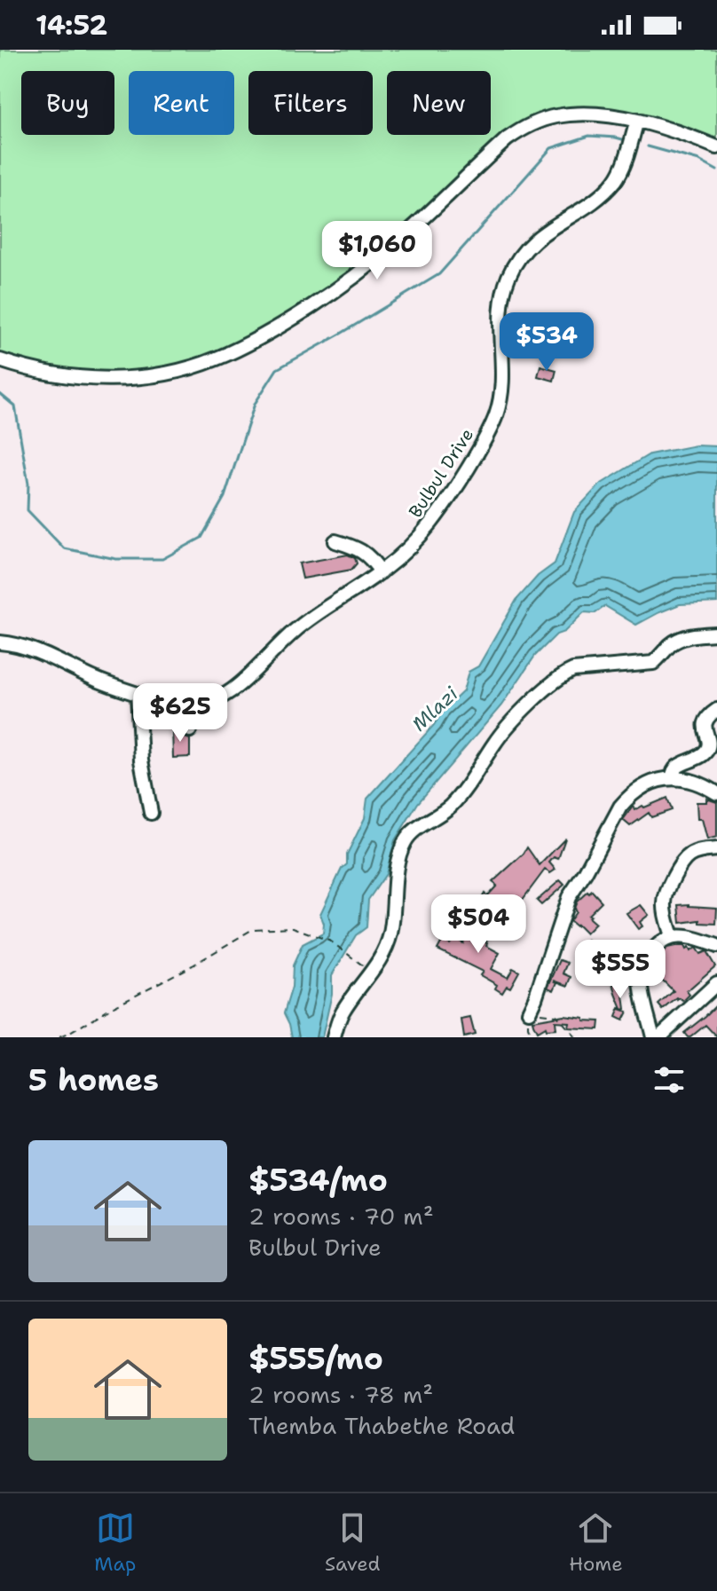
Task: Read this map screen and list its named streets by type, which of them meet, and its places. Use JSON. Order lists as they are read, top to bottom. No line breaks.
{"streets":{"street":["Bulbul Drive"]},"water":["Mlazi"],"page":{"status":"14:52","chip":["Buy","Rent","Filters","New"],"price":["$1,060","$534","$625","$504","$555"],"heading":"5 homes","list":[{"name":"$534/mo","note":"2 rooms · 70 m² · Bulbul Drive"},{"name":"$555/mo","note":"2 rooms · 78 m² · Themba Thabethe Road"}],"tabs":["Map","Saved","Home"]}}
